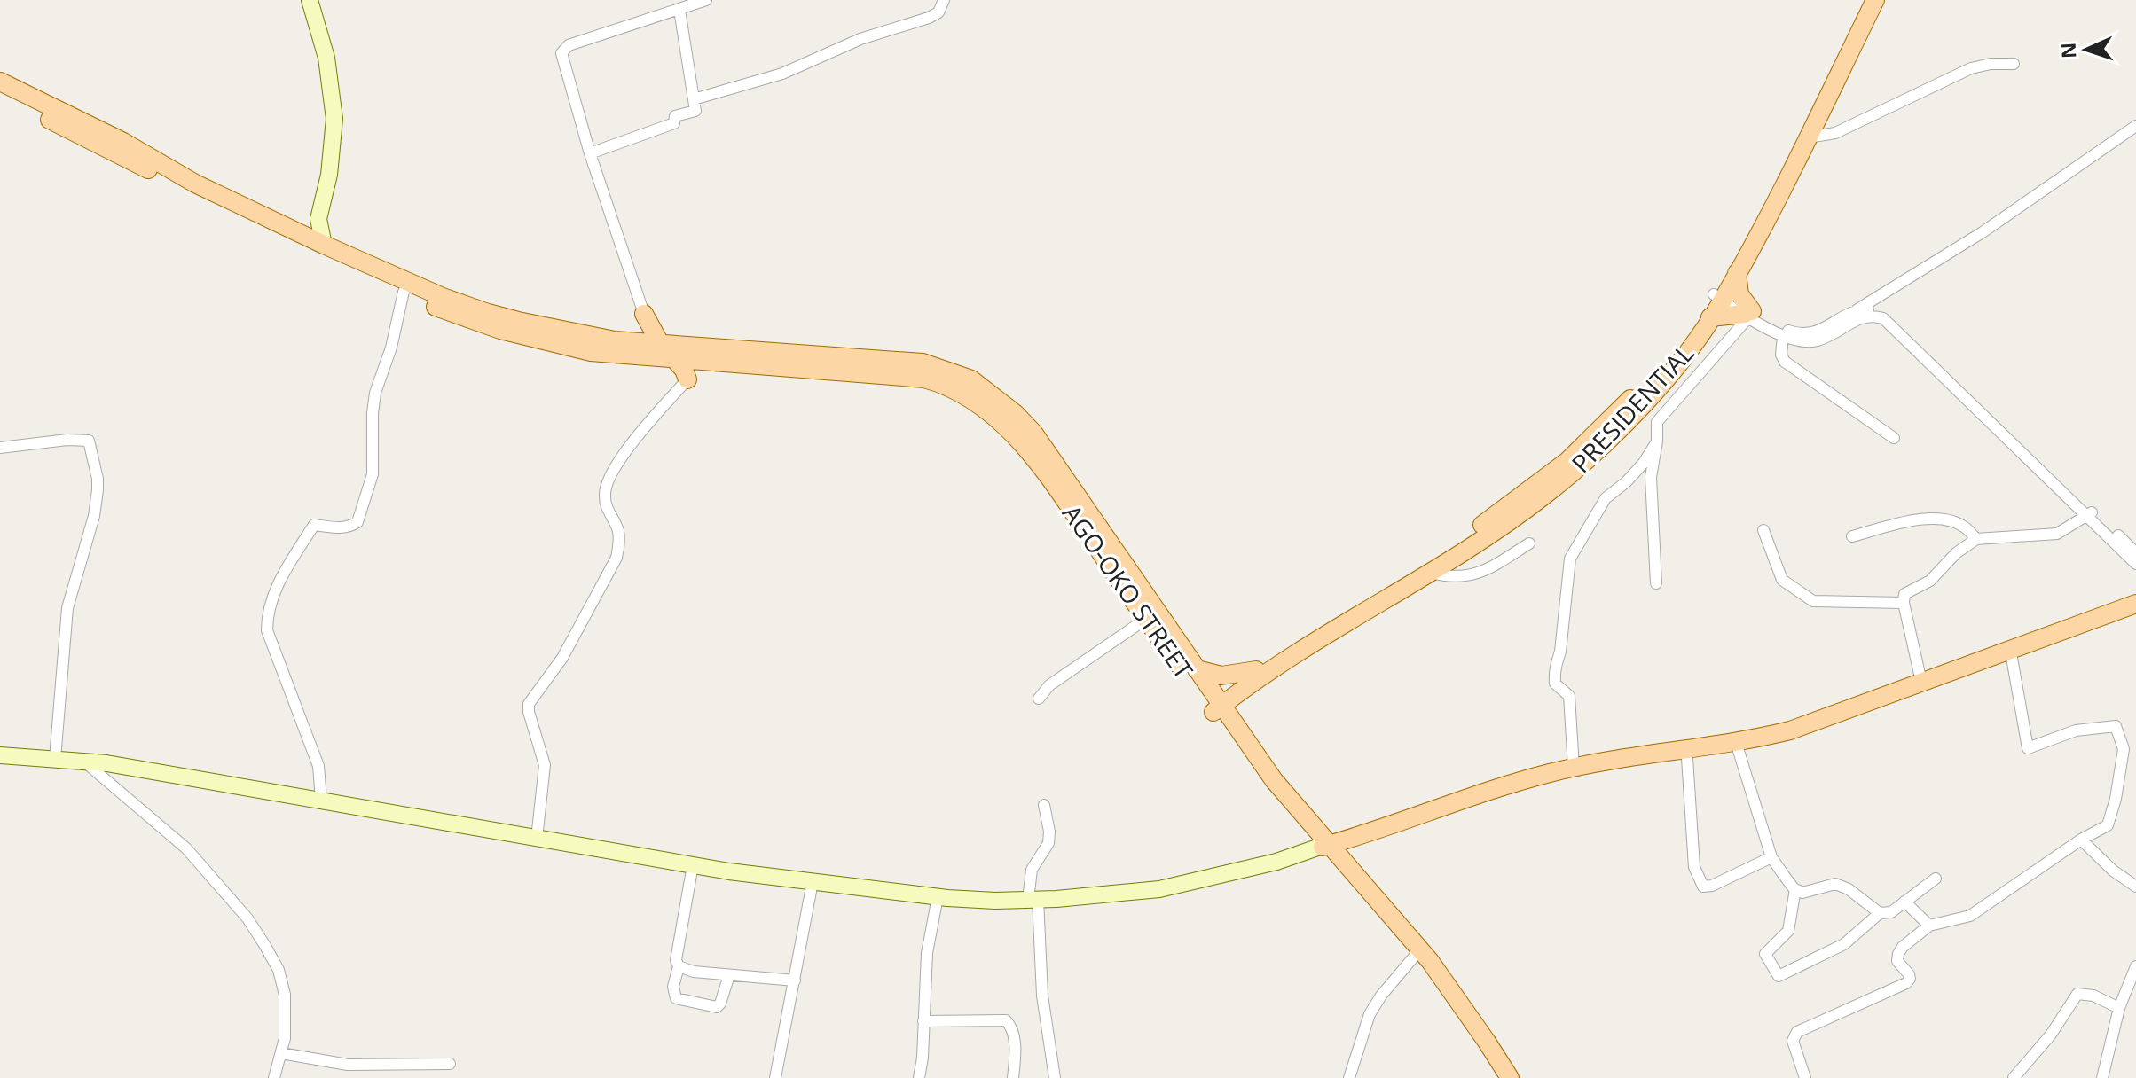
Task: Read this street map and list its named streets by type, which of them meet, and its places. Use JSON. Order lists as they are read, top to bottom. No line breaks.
{"streets":{"main road":["PRESIDENTIAL","AGO-OKO STREET"]},"crossings":[["PRESIDENTIAL","AGO-OKO STREET"]],"north":"left"}
